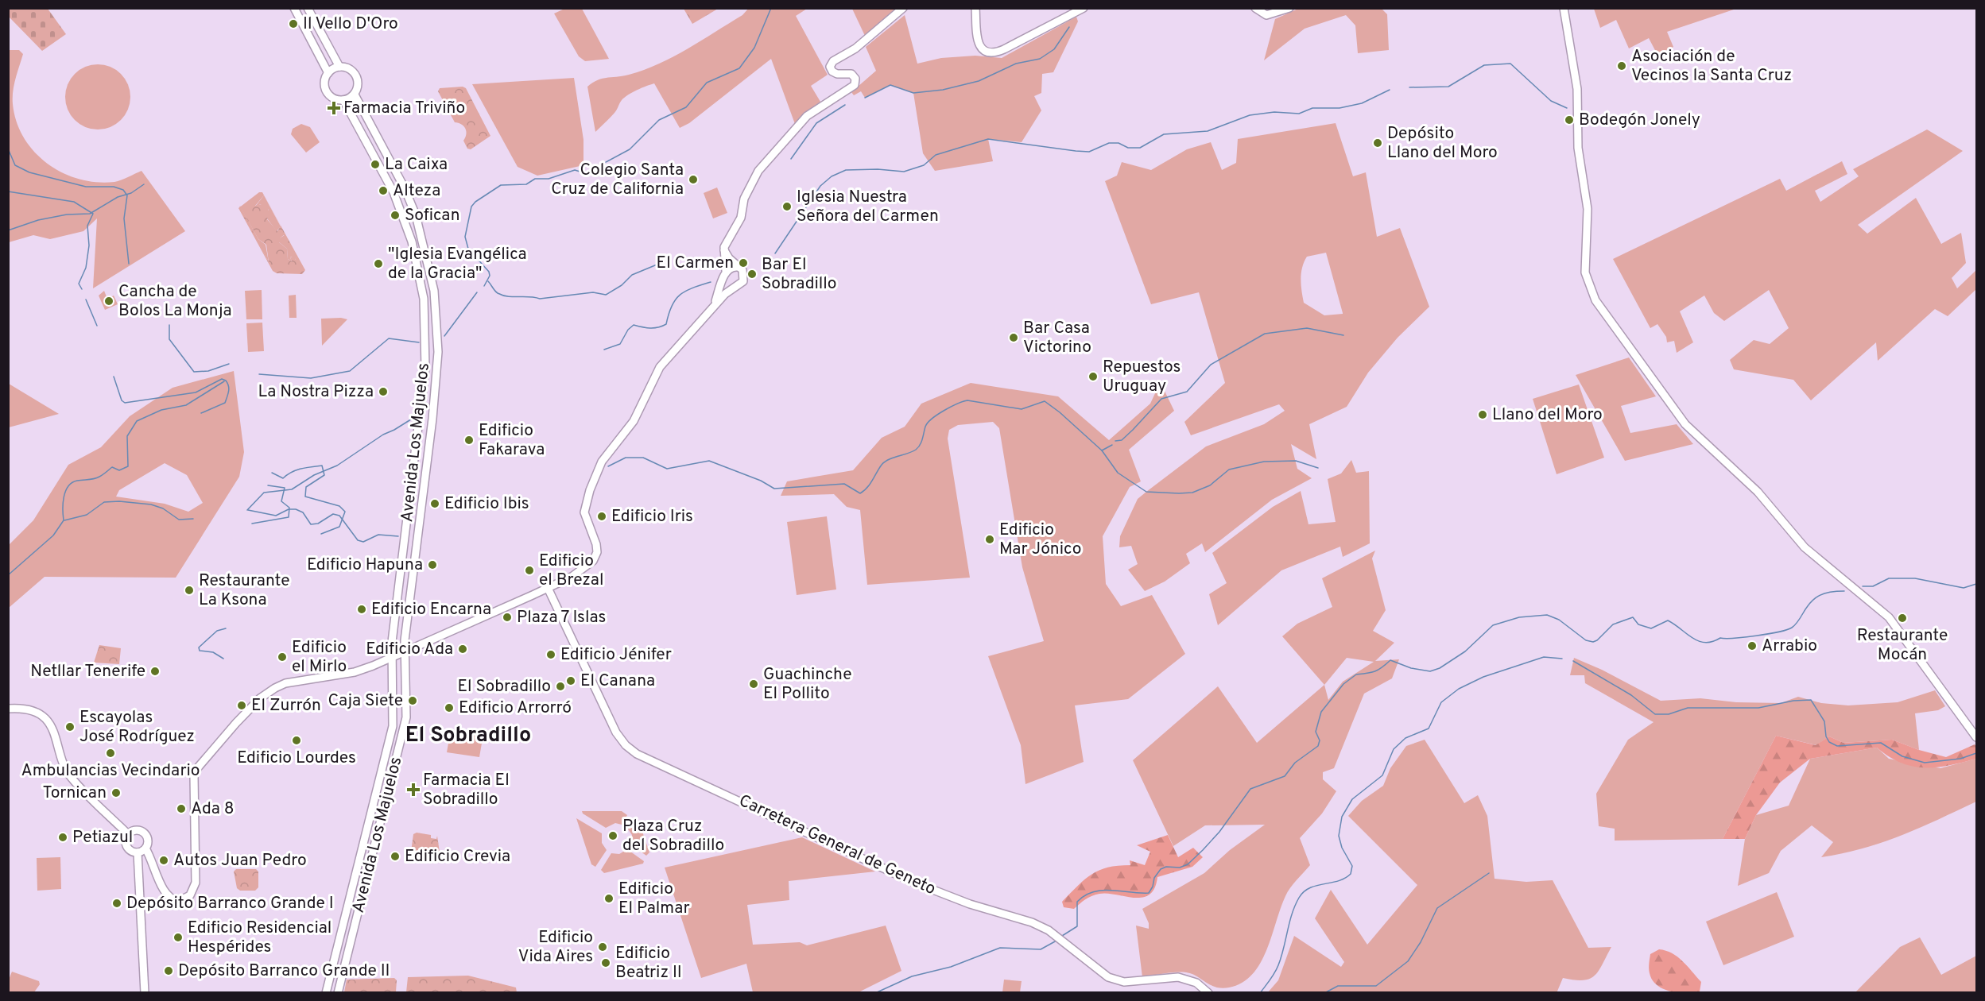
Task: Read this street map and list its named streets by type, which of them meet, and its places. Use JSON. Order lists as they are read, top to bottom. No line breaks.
{"streets":{"main road":["Avenida Los Majuelos","Carretera General de Geneto"]},"districts":["El Sobradillo"],"places":{"other":["Il Vello D'Oro","Asociación de Vecinos la Santa Cruz","Bodegón Jonely","Depósito Llano del Moro","La Caixa","Colegio Santa Cruz de California","Alteza","Iglesia Nuestra Señora del Carmen","Sofican","El Carmen","\"Iglesia Evangélica de la Gracia\"","Bar El Sobradillo","Cancha de Bolos La Monja","Bar Casa Victorino","Repuestos Uruguay","La Nostra Pizza","Llano del Moro","Edificio Fakarava","Edificio Ibis","Edificio Iris","Edificio Mar Jónico","Edificio Hapuna","Edificio el Brezal","Restaurante La Ksona","Edificio Encarna","Plaza 7 Islas","Restaurante Mocán","Arrabio","Edificio Ada","Edificio Jénifer","Edificio el Mirlo","Netllar Tenerife","El Canana","Guachinche El Pollito","El Sobradillo","Caja Siete","El Zurrón","Edificio Arrorró","Escayolas José Rodríguez","Edificio Lourdes","Ambulancias Vecindario","Tornican","Ada 8","Plaza Cruz del Sobradillo","Petiazul","Edificio Crevia","Autos Juan Pedro","Edificio El Palmar","Depósito Barranco Grande I","Edificio Residencial Hespérides","Edificio Vida Aires","Edificio Beatriz II","Depósito Barranco Grande II"],"health":["Farmacia Triviño","Farmacia El Sobradillo"]}}
